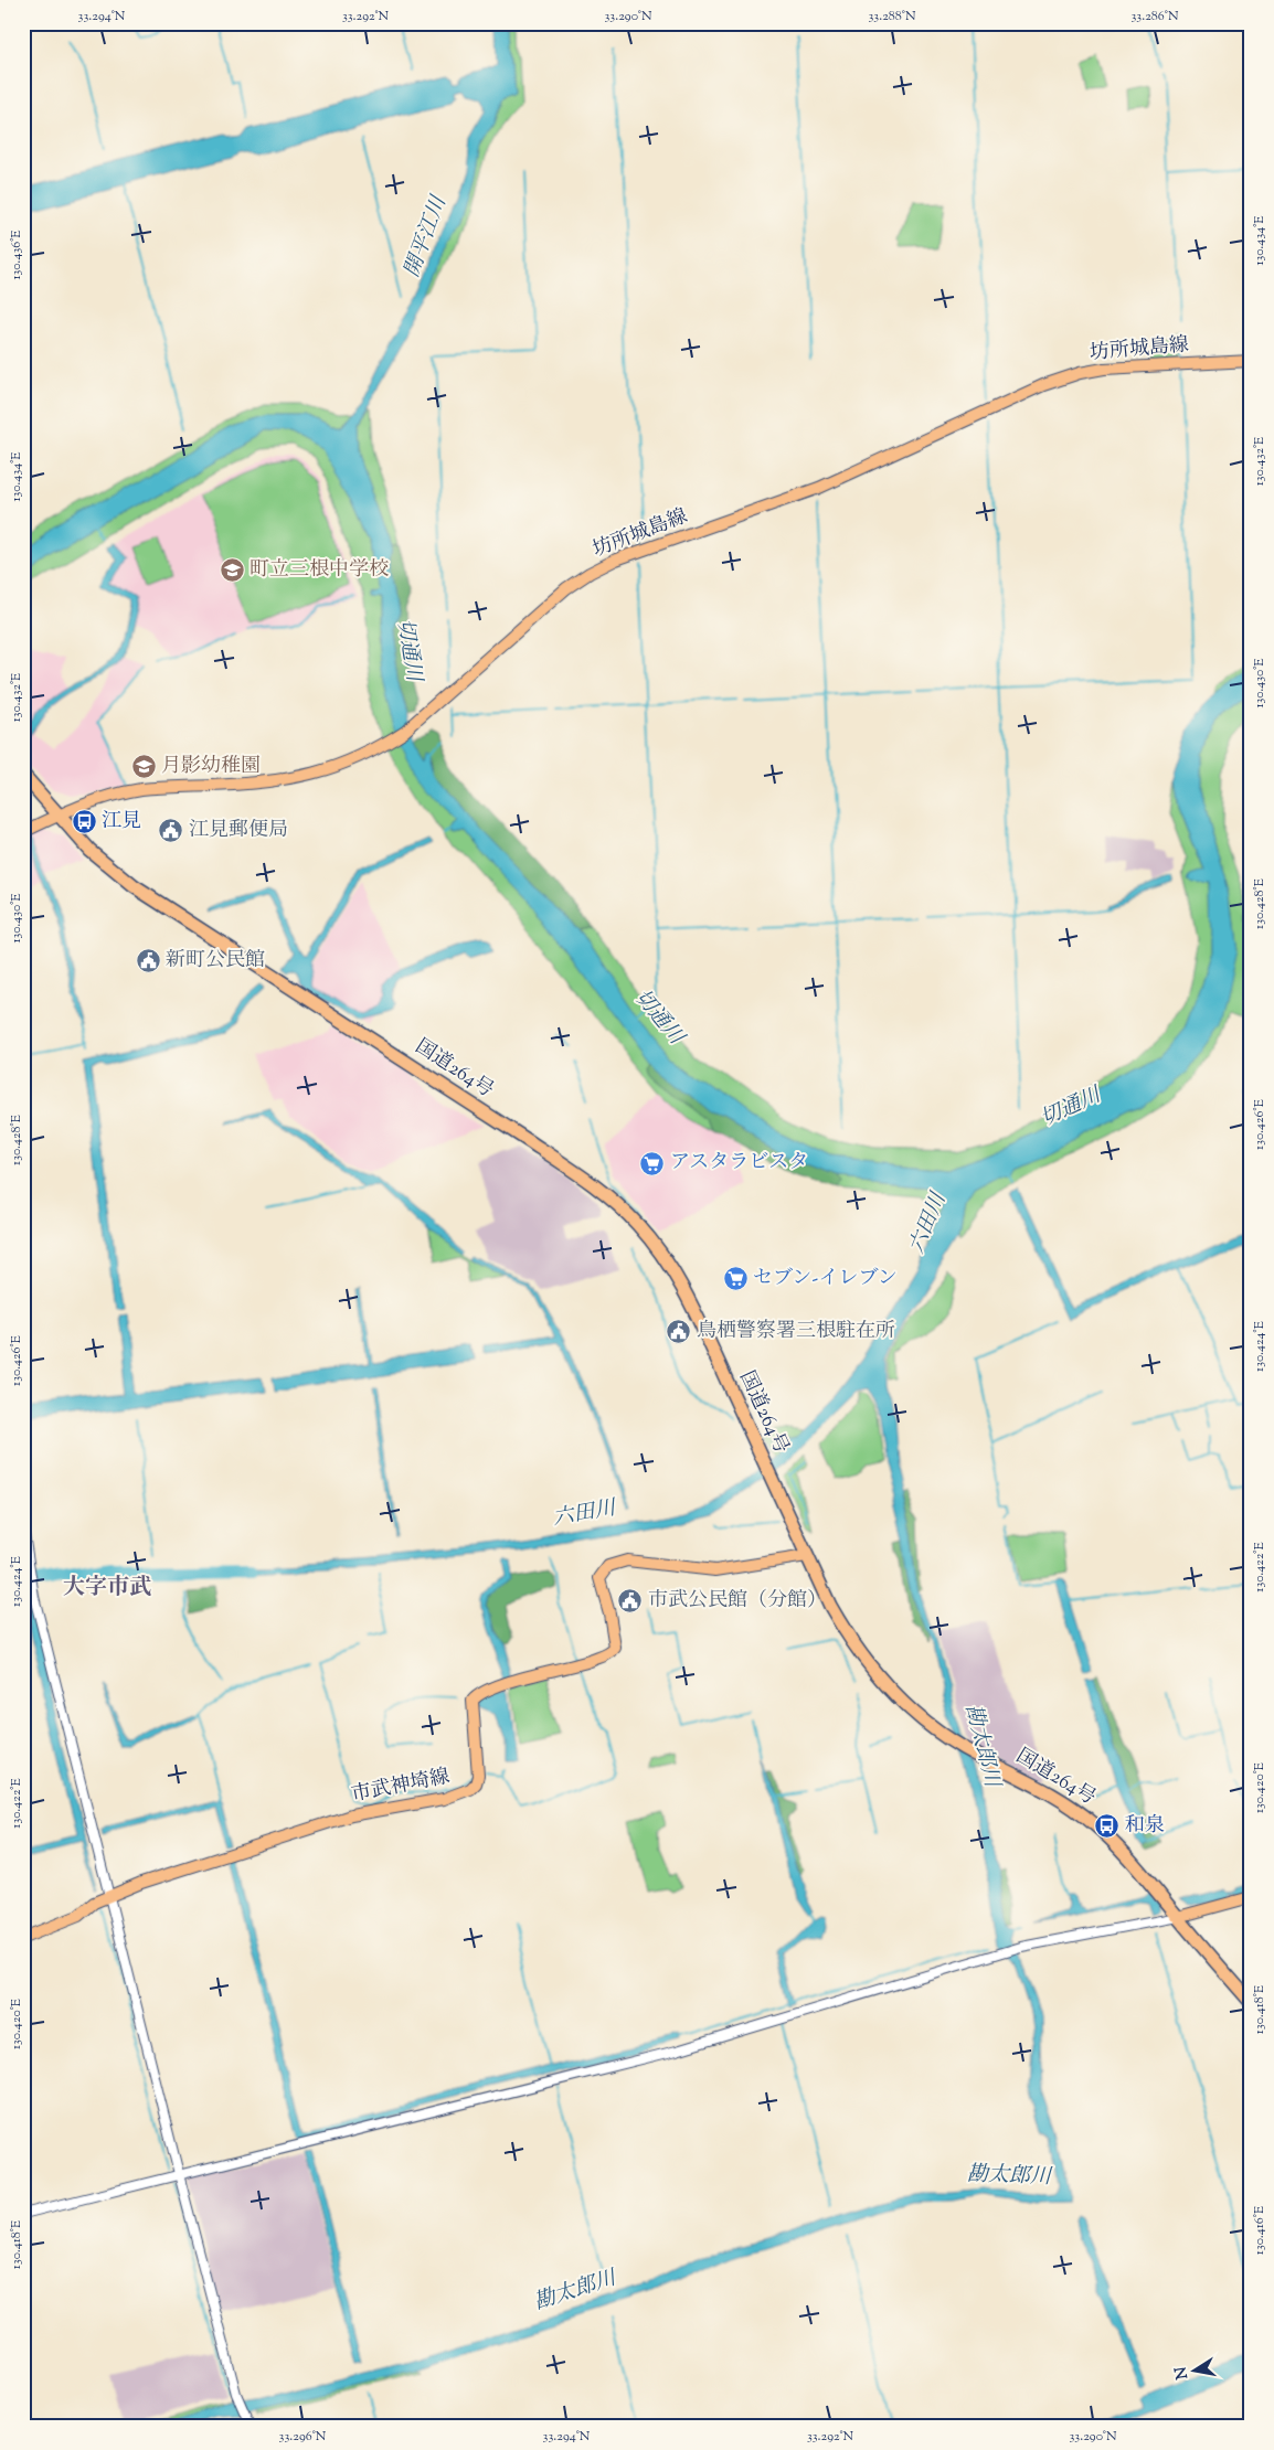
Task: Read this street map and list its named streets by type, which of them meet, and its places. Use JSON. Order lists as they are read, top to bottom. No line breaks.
{"streets":{"highway":["国道264号"],"main road":["坊所城島線","市武神埼線"]},"crossings":[["坊所城島線","国道264号"],["国道264号","市武神埼線"]],"districts":["大字市武"],"water":["開平江川","切通川","六田川","勘太郎川"],"places":{"school or university":["町立三根中学校","月影幼稚園"],"bus stop":["江見","和泉"],"public building":["江見郵便局","新町公民館","鳥栖警察署三根駐在所","市武公民館（分館）"],"supermarket":["アスタラビスタ","セブン-イレブン"]},"north":"left","coordinates":["33.294°N","33.292°N","33.290°N","33.288°N","33.286°N","130.434°E","130.436°E","130.432°E","130.430°E","130.428°E","130.426°E","130.424°E","130.422°E","130.420°E","130.418°E","130.416°E","33.296°N"]}
